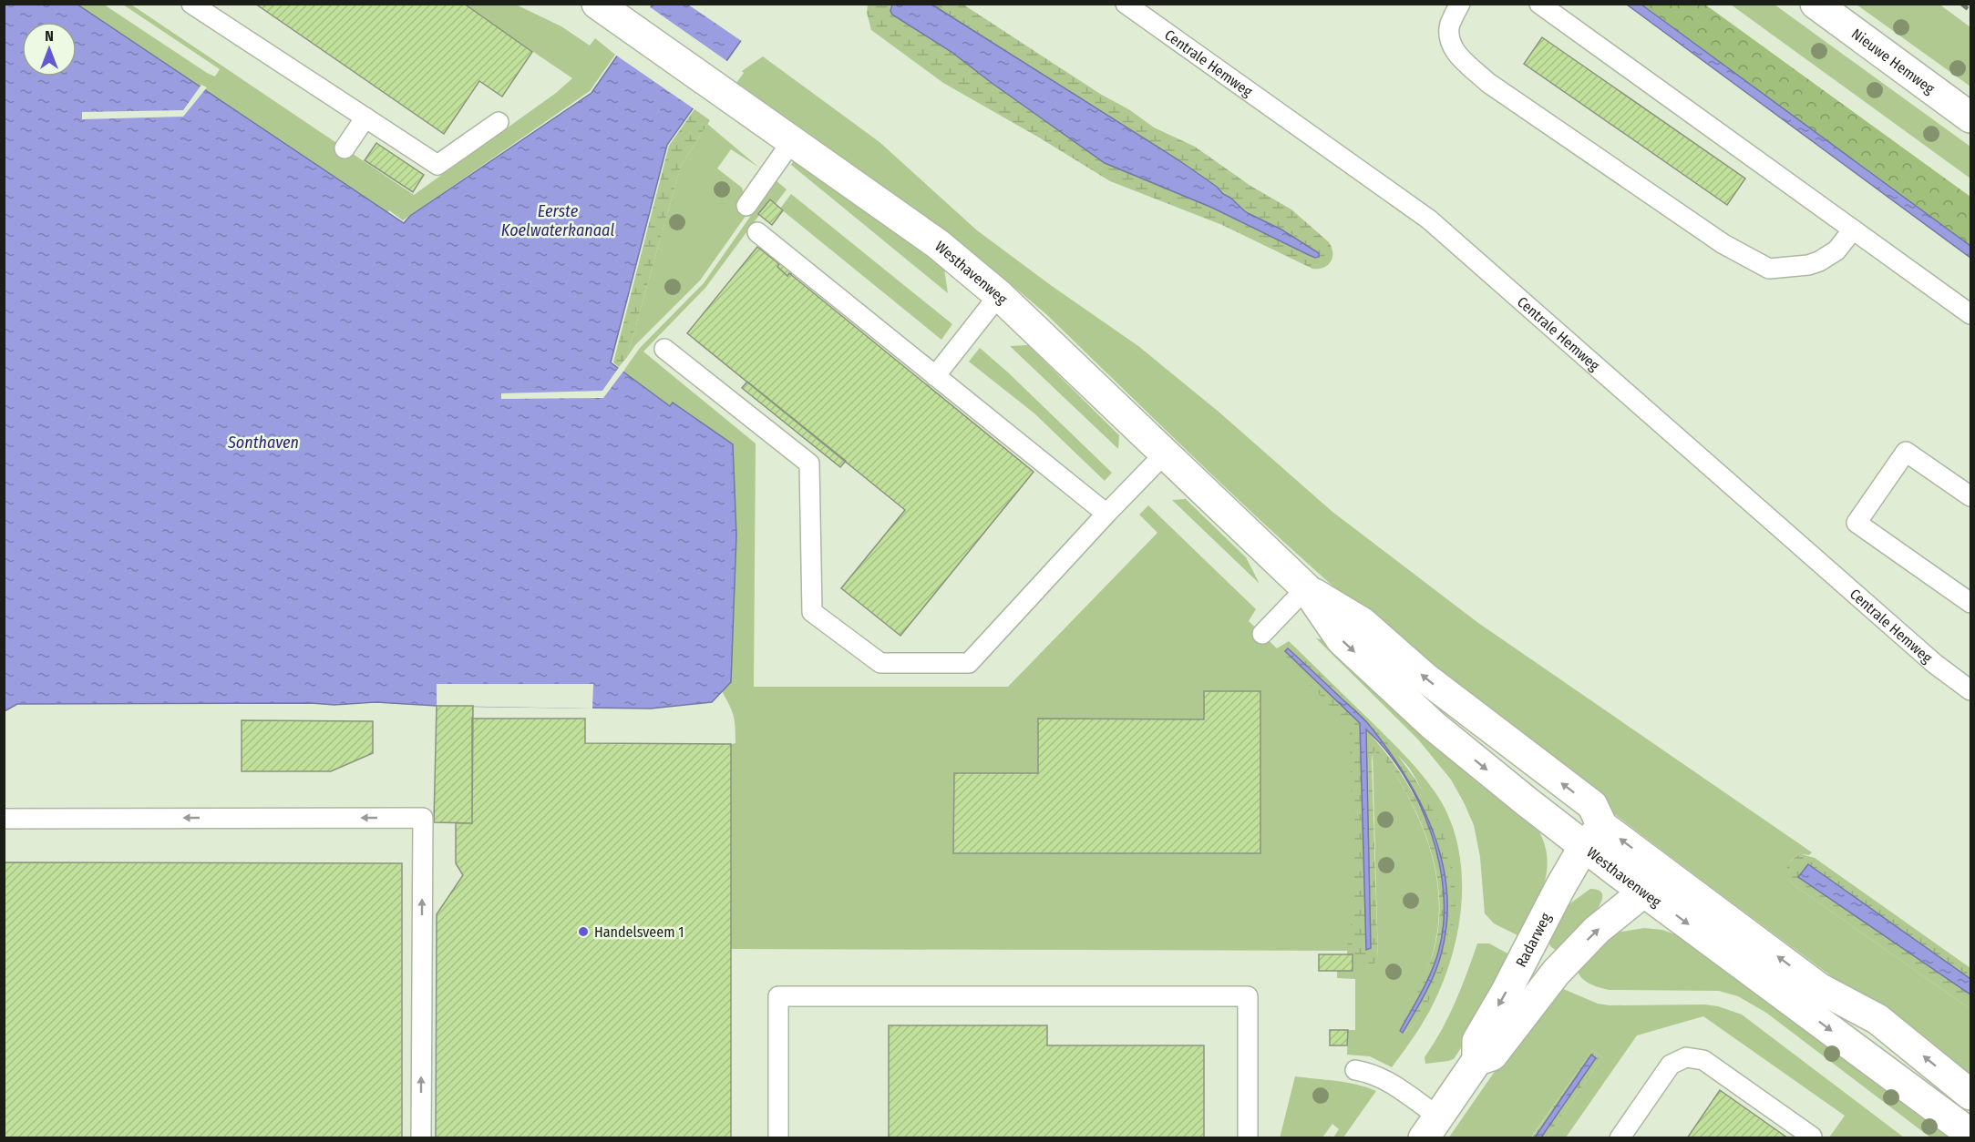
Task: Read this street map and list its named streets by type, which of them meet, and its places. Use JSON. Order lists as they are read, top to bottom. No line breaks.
{"streets":{"street":["Nieuwe Hemweg","Westhavenweg","Radarweg"],"lane":["Centrale Hemweg"]},"crossings":[["Westhavenweg","Radarweg"]],"water":["Eerste Koelwaterkanaal","Sonthaven"],"places":["Handelsveem 1"],"north":"top"}
